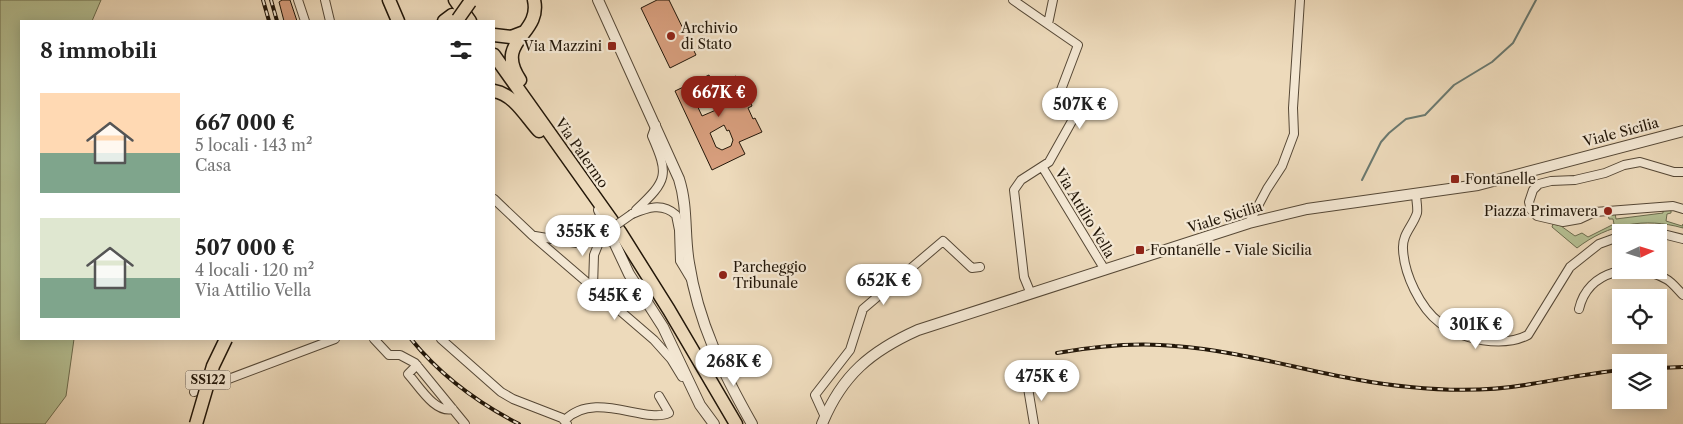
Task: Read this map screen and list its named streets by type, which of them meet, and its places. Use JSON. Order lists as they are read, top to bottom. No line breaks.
{"streets":{"main road":["Via Palermo","SS122"],"street":["Viale Sicilia","Via Attilio Vella"]},"crossings":[["Viale Sicilia","Via Attilio Vella"]],"places":{"other":["Archivio di Stato","Piazza Primavera","Parcheggio Tribunale"],"transit":["Via Mazzini","Fontanelle","Fontanelle - Viale Sicilia"]},"north":"right","page":{"heading":"8 immobili","price":["667K €","507K €","355K €","652K €","545K €","301K €","268K €","475K €"],"list":[{"name":"667 000 €","note":"5 locali · 143 m² · Casa"},{"name":"507 000 €","note":"4 locali · 120 m² · Via Attilio Vella"}]}}
